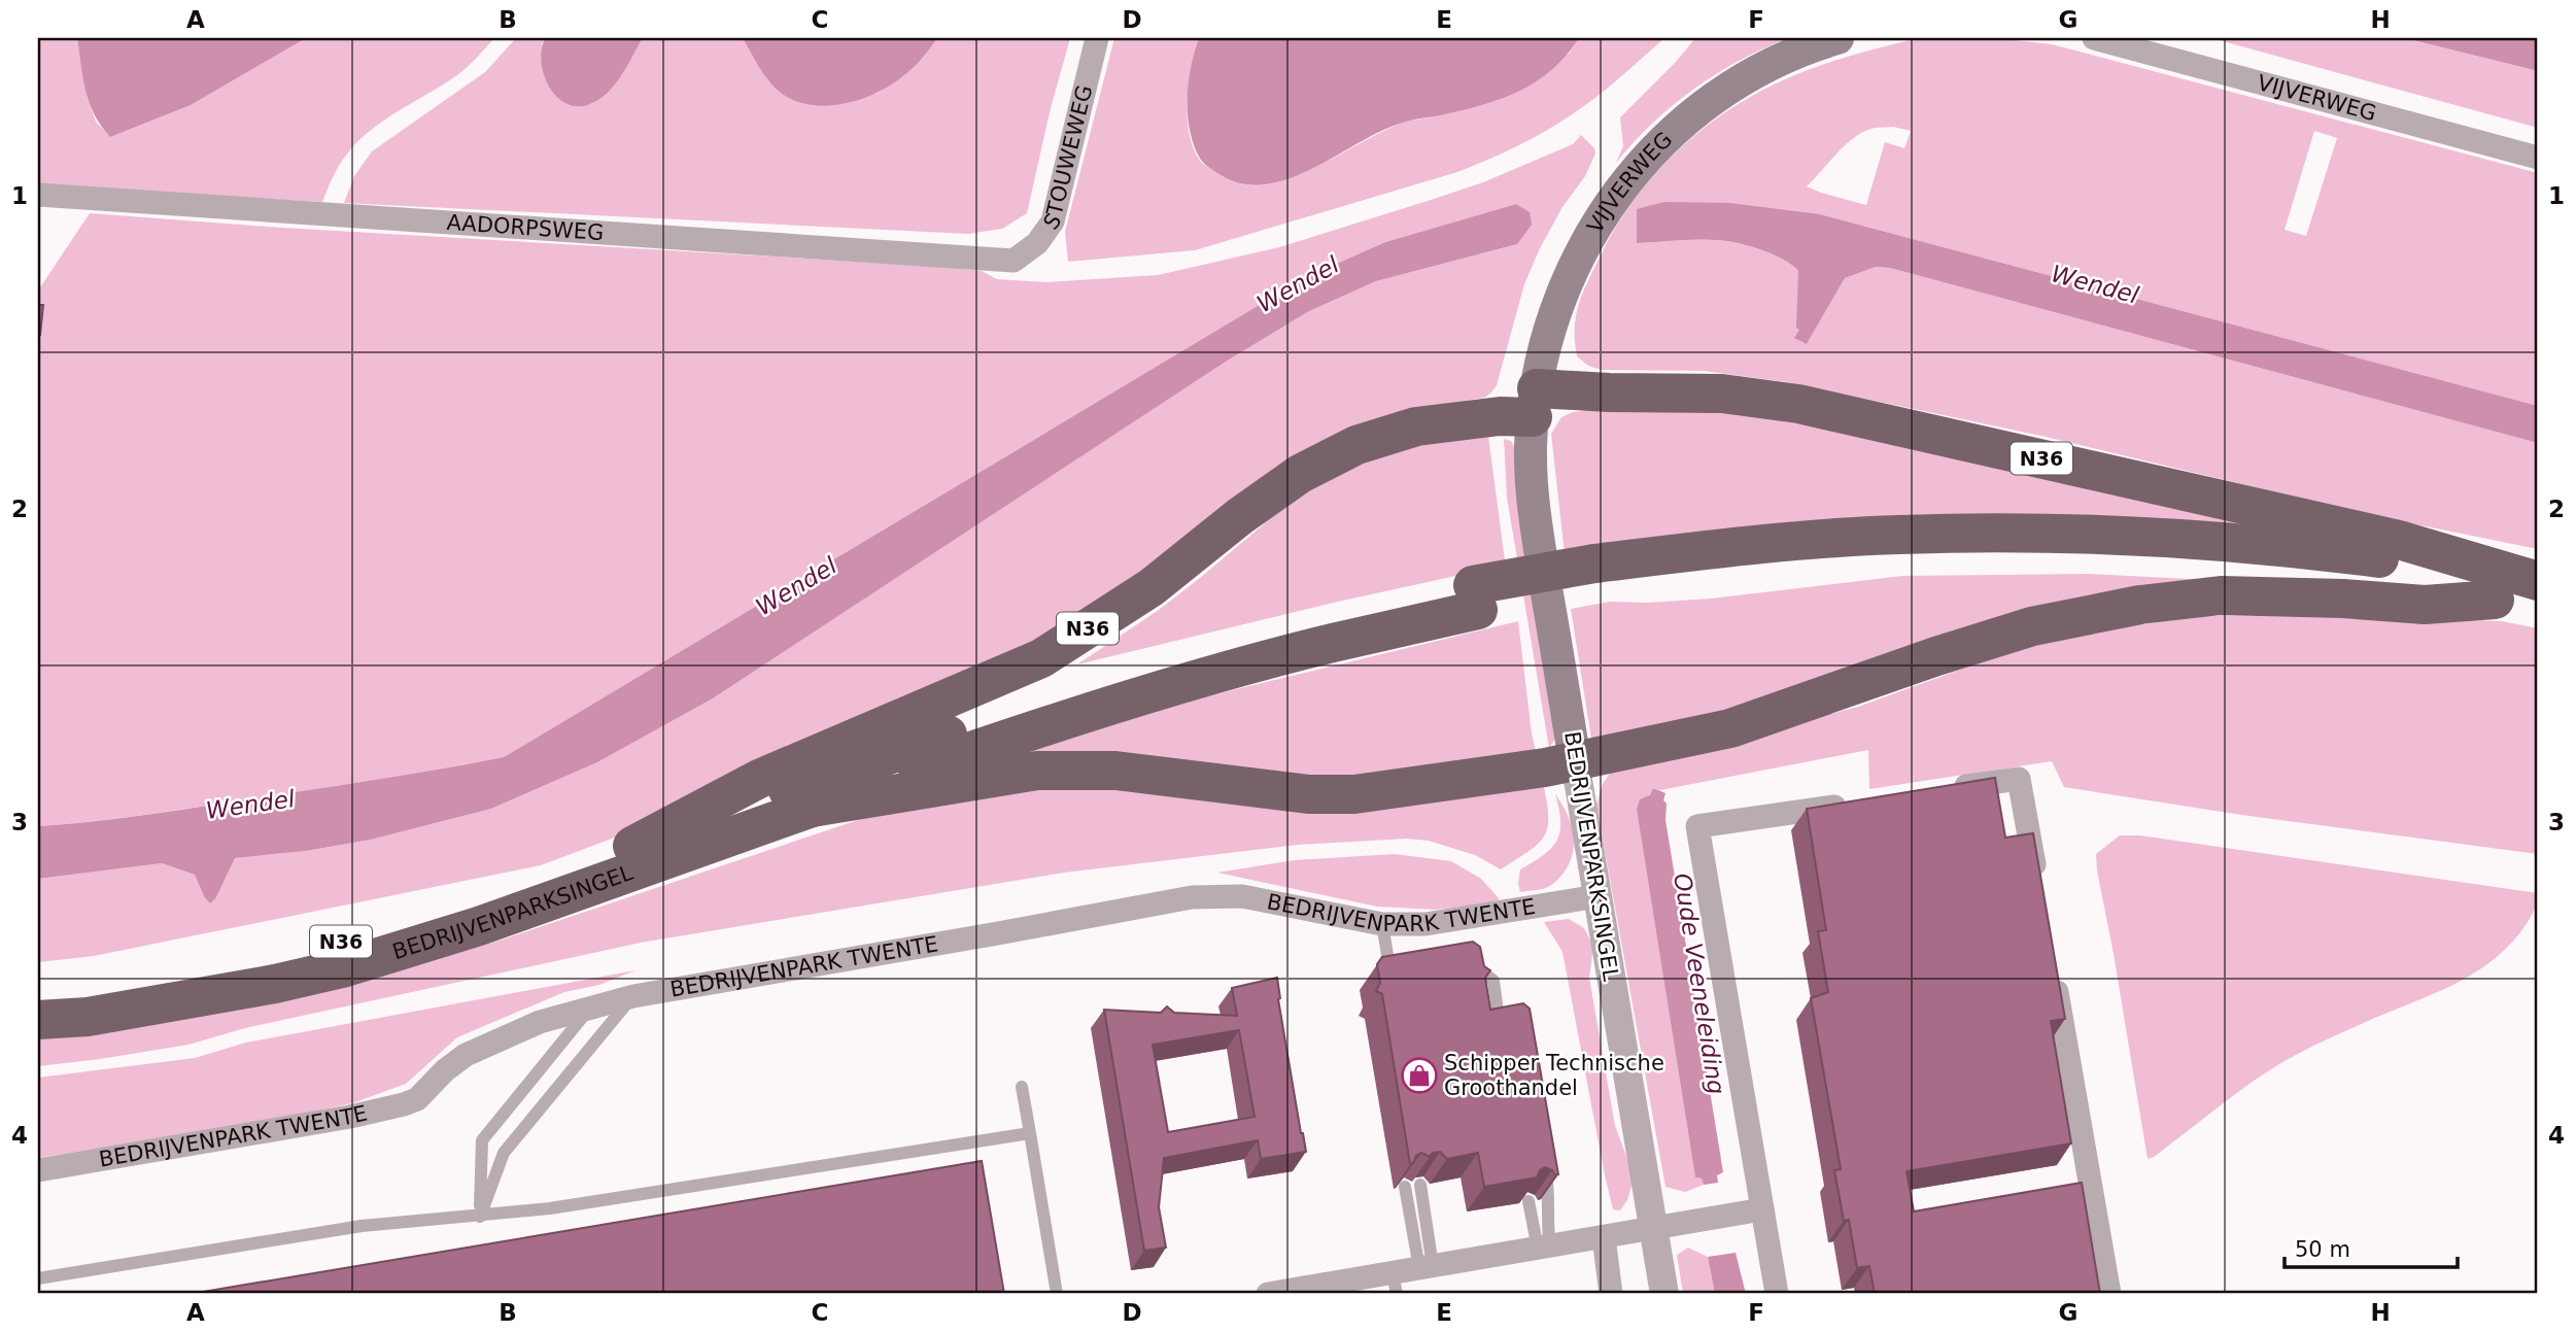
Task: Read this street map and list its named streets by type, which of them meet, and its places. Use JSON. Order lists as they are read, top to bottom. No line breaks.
{"streets":{"highway":["N36","BEDRIJVENPARKSINGEL"],"main road":["VIJVERWEG"],"street":["STOUWEWEG","AADORPSWEG","BEDRIJVENPARK TWENTE"]},"crossings":[["VIJVERWEG","N36"],["VIJVERWEG","BEDRIJVENPARKSINGEL"],["STOUWEWEG","AADORPSWEG"],["N36","BEDRIJVENPARKSINGEL"],["BEDRIJVENPARKSINGEL","BEDRIJVENPARK TWENTE"]],"water":["Wendel","Oude Veeneleiding"],"places":{"shop":["Schipper Technische Groothandel"]},"scale_bar":"50 m","grid":{"columns":["A","B","C","D","E","F","G","H"],"rows":["1","2","3","4"]}}
